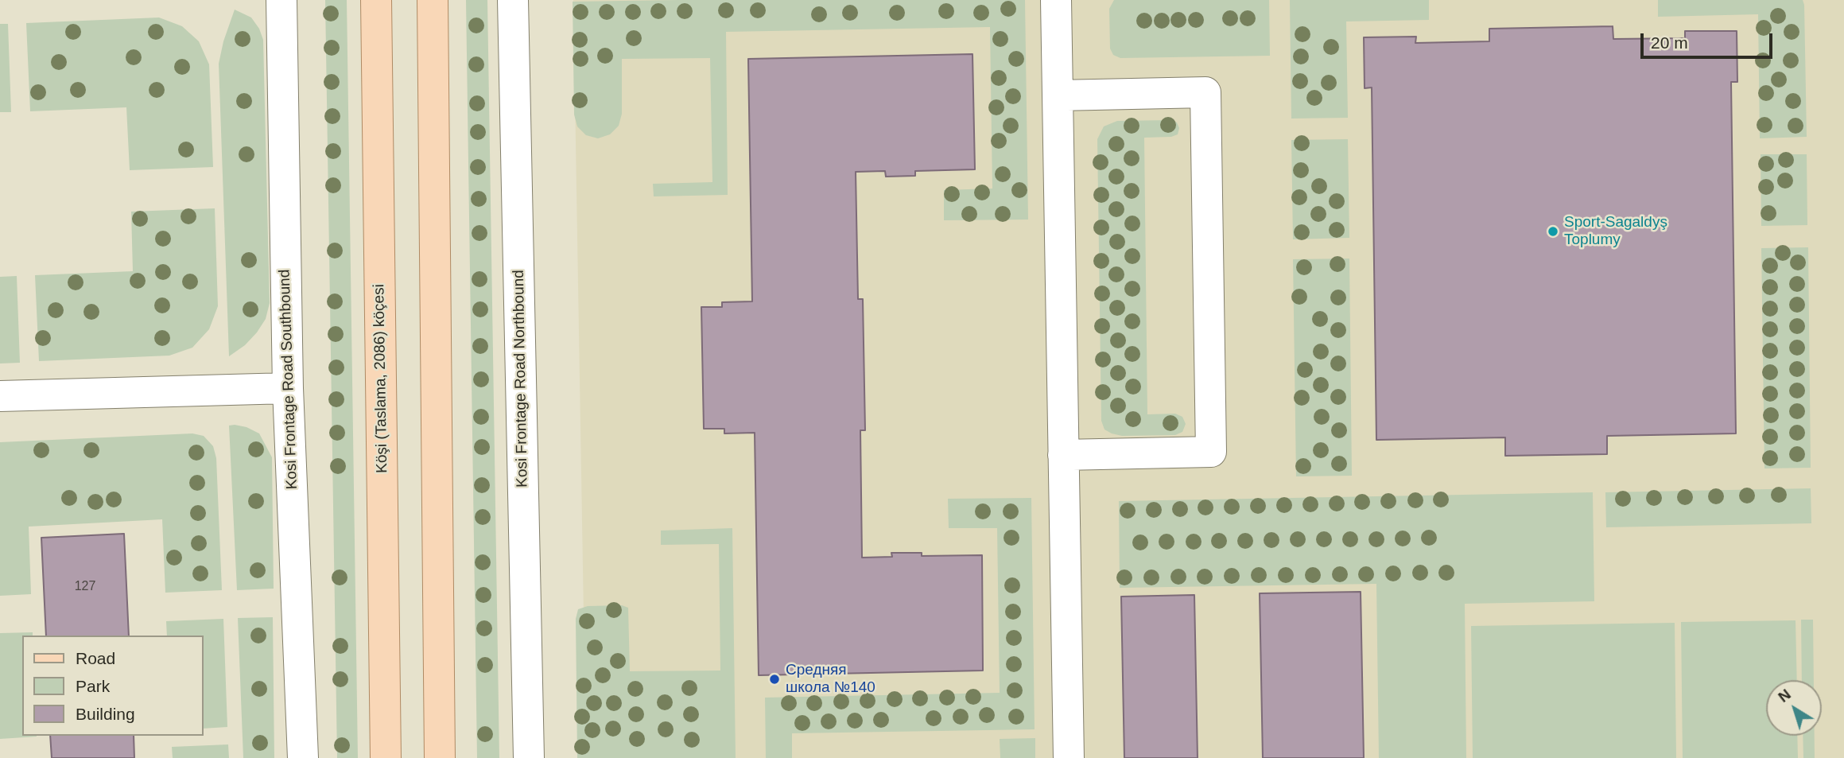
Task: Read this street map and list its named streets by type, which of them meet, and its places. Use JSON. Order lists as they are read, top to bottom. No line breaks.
{"streets":{"main road":["Köşi (Taslama, 2086) köçesi"],"street":["Kosi Frontage Road Northbound","Kosi Frontage Road Southbound"]},"places":["Sport-Sagaldyş Toplumy","Средняя школа №140"],"house_numbers":["127"],"legend":["Road","Park","Building"],"scale_bar":"20 m","north":"top left"}
